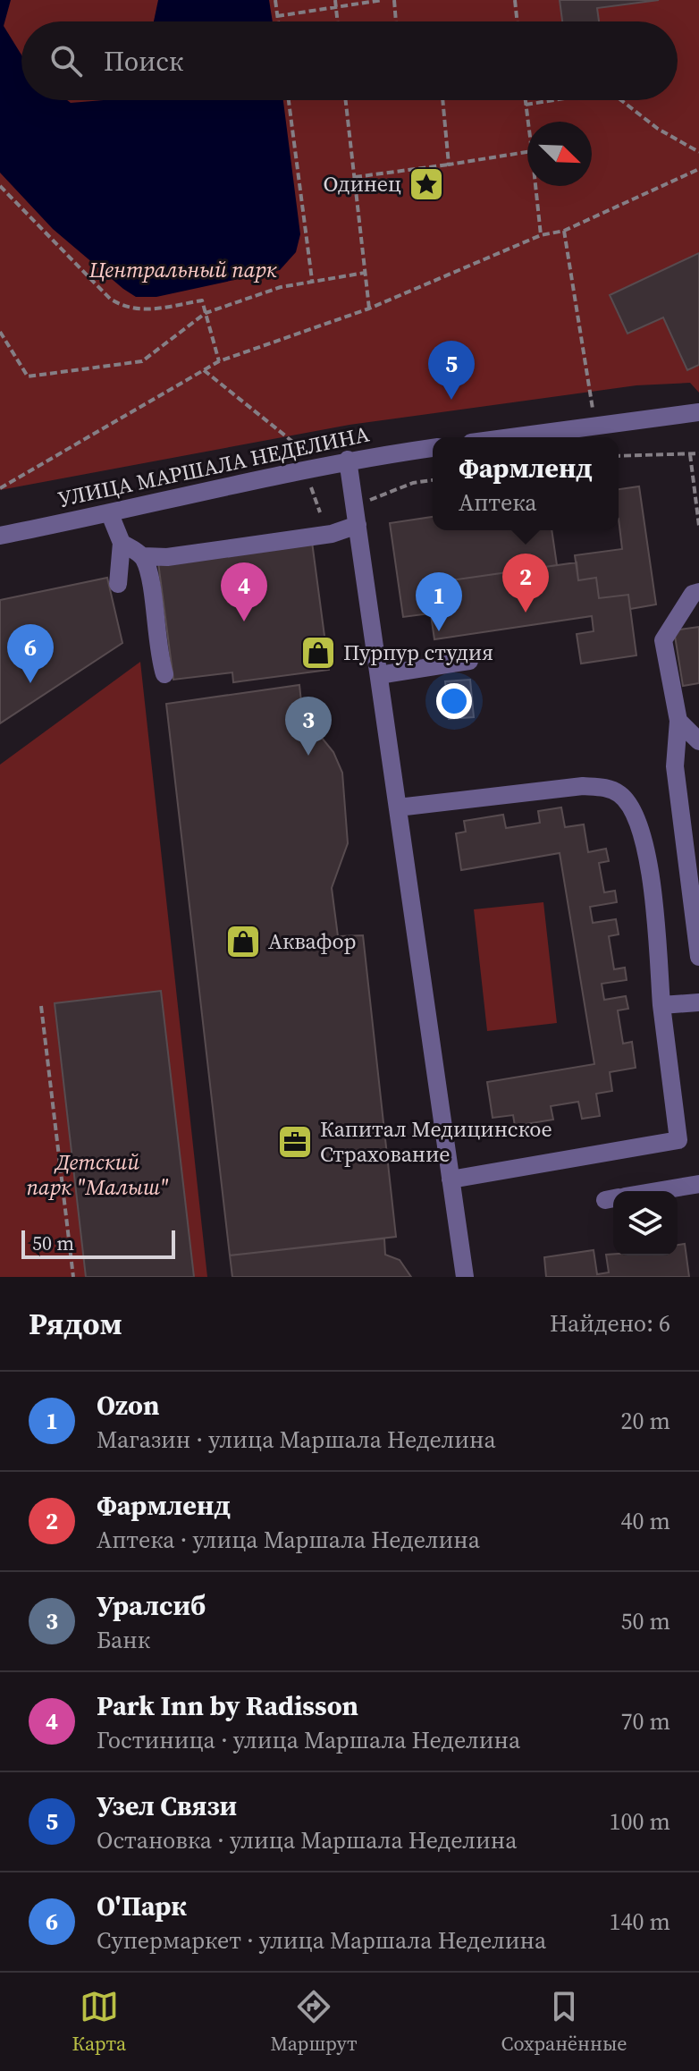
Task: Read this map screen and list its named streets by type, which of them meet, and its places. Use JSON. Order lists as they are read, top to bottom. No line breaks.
{"streets":{"street":["УЛИЦА МАРШАЛА НЕДЕЛИНА"]},"parks":["Центральный парк","Детский парк \"Малыш\""],"places":{"place":["Одинец"],"shop":["Пурпур студия","Аквафор"],"office":["Капитал Медицинское Страхование"]},"scale_bar":"50 m","north":"bottom right","page":{"search":"Поиск","pins":["5","2","4","1","6","3"],"popup":["Фармленд","Аптека"],"scale":"50 m","heading":["Рядом","Найдено: 6"],"list":[{"mark":"1","name":"Ozon","note":"Магазин · улица Маршала Неделина","value":"20 m"},{"mark":"2","name":"Фармленд","note":"Аптека · улица Маршала Неделина","value":"40 m"},{"mark":"3","name":"Уралсиб","note":"Банк","value":"50 m"},{"mark":"4","name":"Park Inn by Radisson","note":"Гостиница · улица Маршала Неделина","value":"70 m"},{"mark":"5","name":"Узел Связи","note":"Остановка · улица Маршала Неделина","value":"100 m"},{"mark":"6","name":"О'Парк","note":"Супермаркет · улица Маршала Неделина","value":"140 m"}],"nav":["Карта","Маршрут","Сохранённые"]}}
